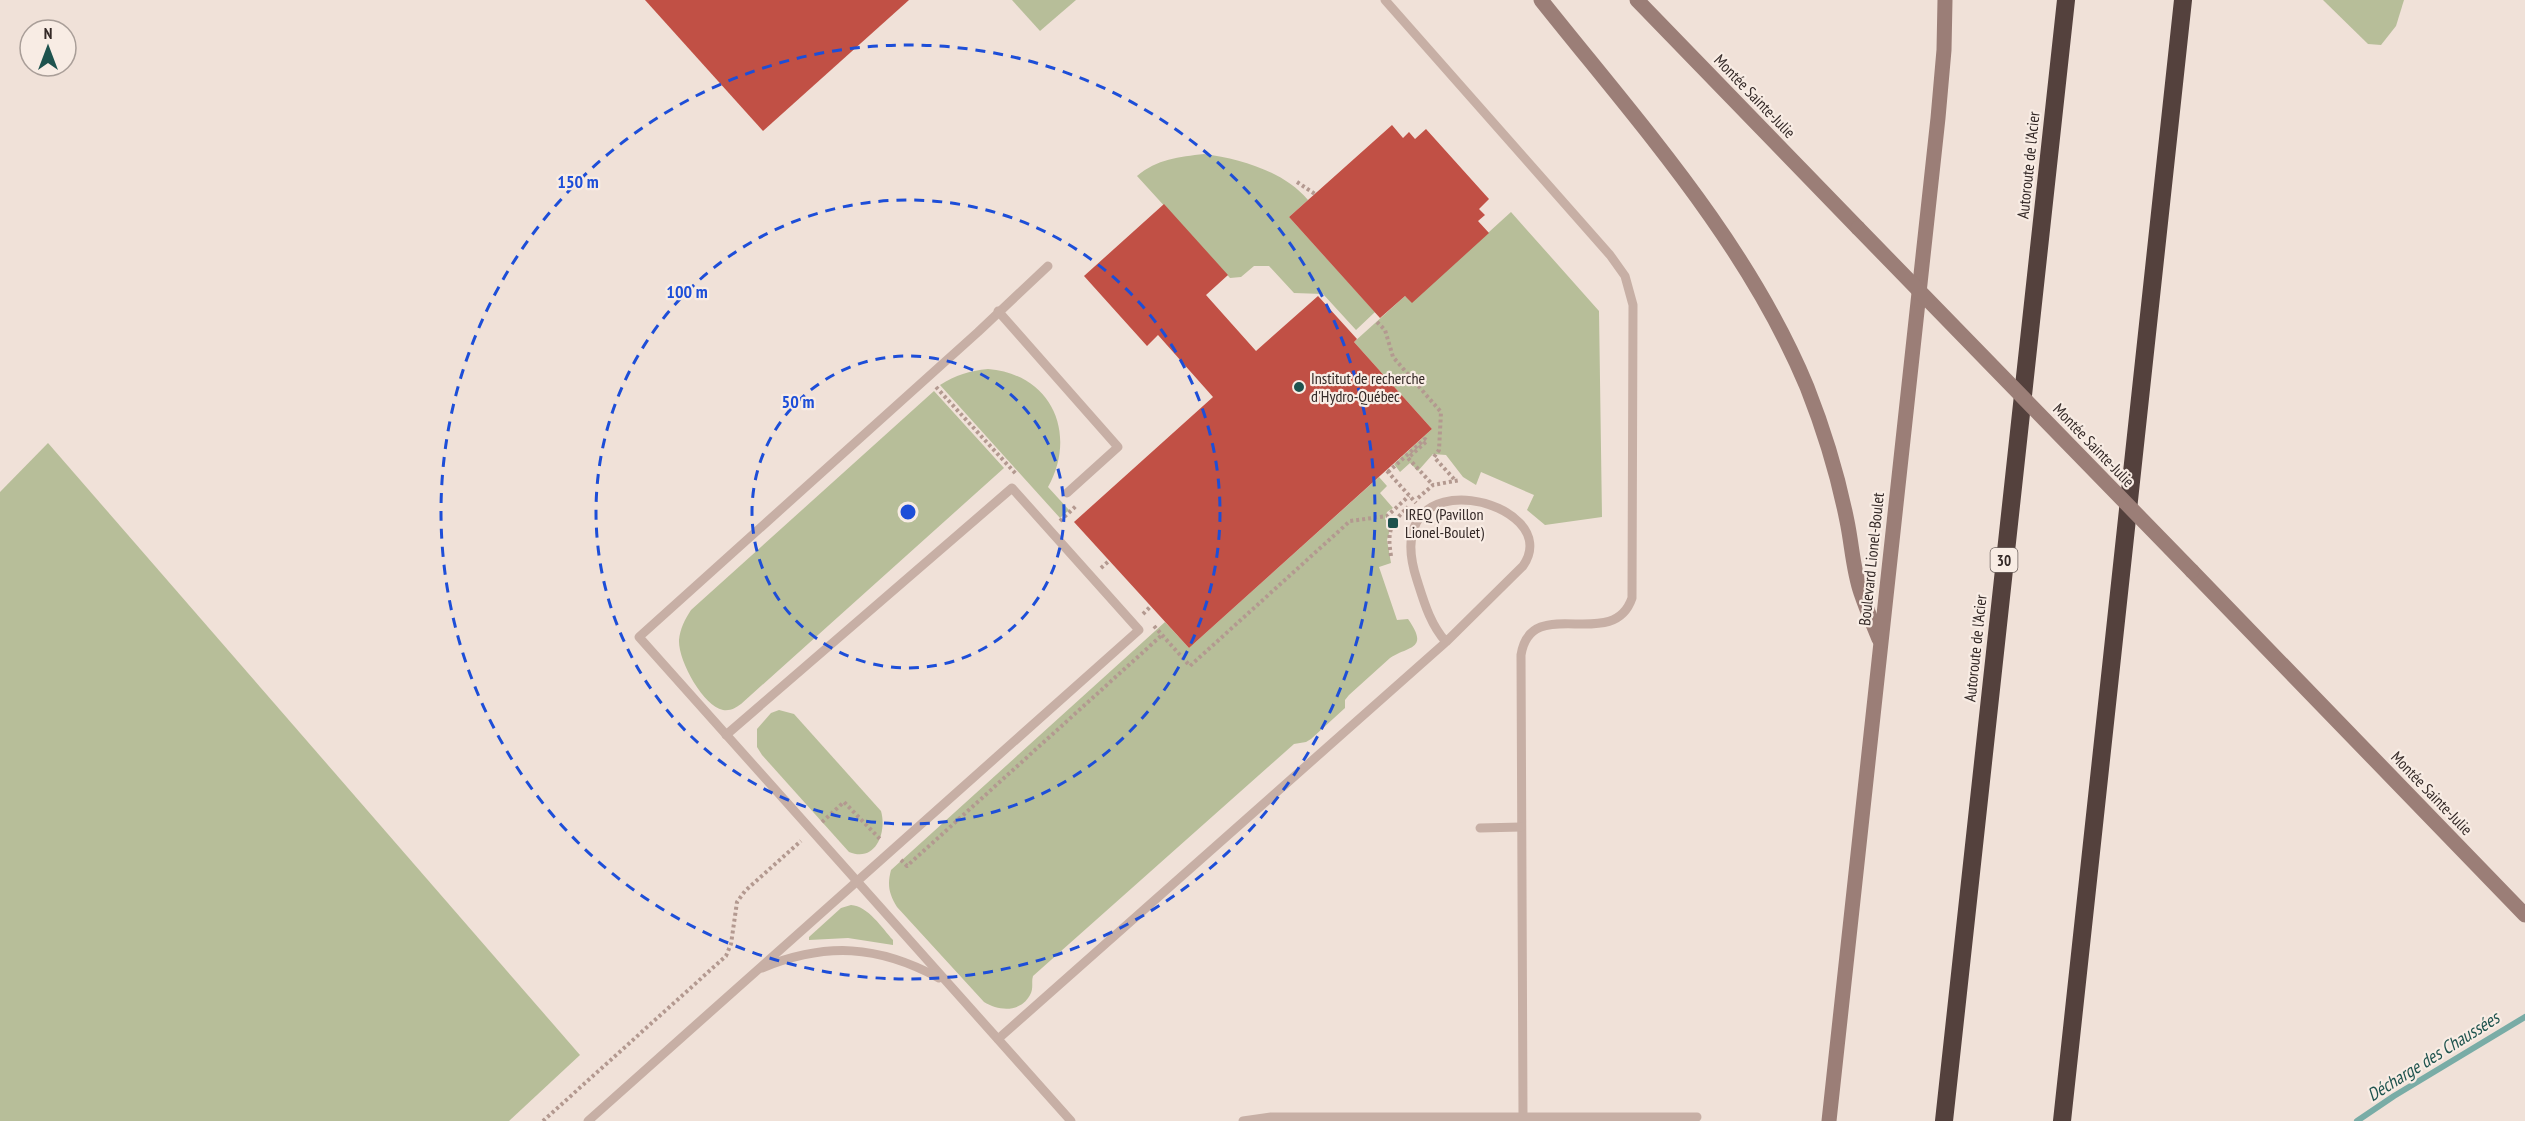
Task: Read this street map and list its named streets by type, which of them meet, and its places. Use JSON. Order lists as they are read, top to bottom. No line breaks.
{"streets":{"highway":["Autoroute de l'Acier","30"],"main road":["Montée Sainte-Julie","Boulevard Lionel-Boulet"]},"water":["Décharge des Chaussées"],"places":{"other":["Institut de recherche d'Hydro-Québec"],"transit":["IREQ (Pavillon Lionel-Boulet)"]},"north":"top","rings":["150 m","100 m","50 m"]}
